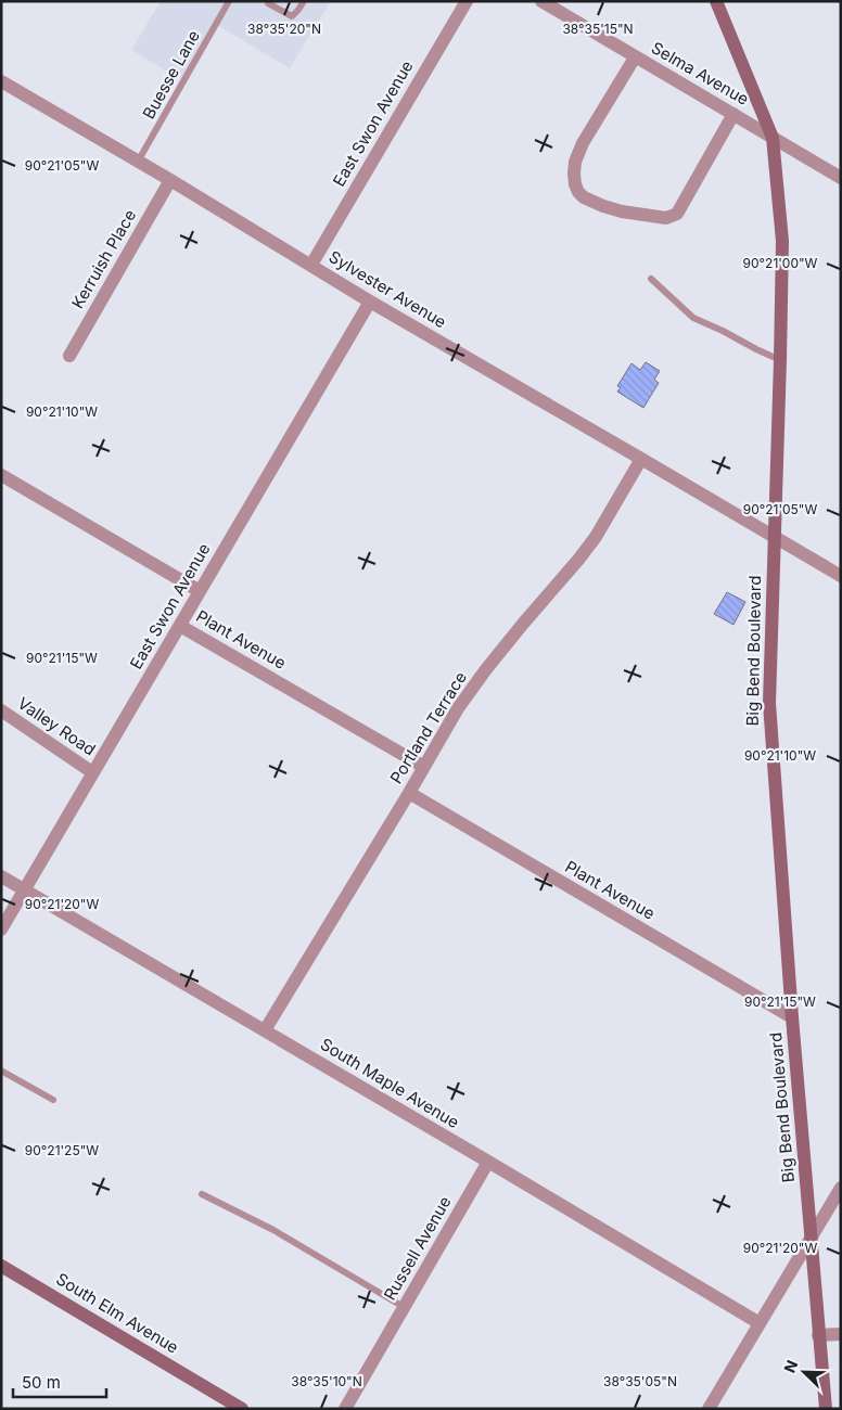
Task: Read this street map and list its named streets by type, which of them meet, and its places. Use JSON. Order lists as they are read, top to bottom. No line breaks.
{"streets":{"main road":["Big Bend Boulevard","South Elm Avenue"],"street":["Selma Avenue","East Swon Avenue","Kerruish Place","Sylvester Avenue","Plant Avenue","Valley Road","Portland Terrace","South Maple Avenue","Russell Avenue"],"lane":["Buesse Lane"]},"crossings":[["Selma Avenue","Big Bend Boulevard"],["Buesse Lane","Sylvester Avenue"],["East Swon Avenue","Sylvester Avenue"],["East Swon Avenue","Plant Avenue"],["East Swon Avenue","Valley Road"],["East Swon Avenue","South Maple Avenue"],["Kerruish Place","Sylvester Avenue"],["Sylvester Avenue","Big Bend Boulevard"],["Sylvester Avenue","Portland Terrace"],["Plant Avenue","Big Bend Boulevard"],["Plant Avenue","Portland Terrace"],["Portland Terrace","South Maple Avenue"],["South Maple Avenue","Russell Avenue"]],"scale_bar":"50 m","north":"top left","coordinates":["38°35'15\"N","38°35'20\"N","90°21'05\"W","90°21'00\"W","90°21'10\"W","90°21'15\"W","90°21'20\"W","90°21'25\"W","38°35'10\"N","38°35'05\"N"]}
